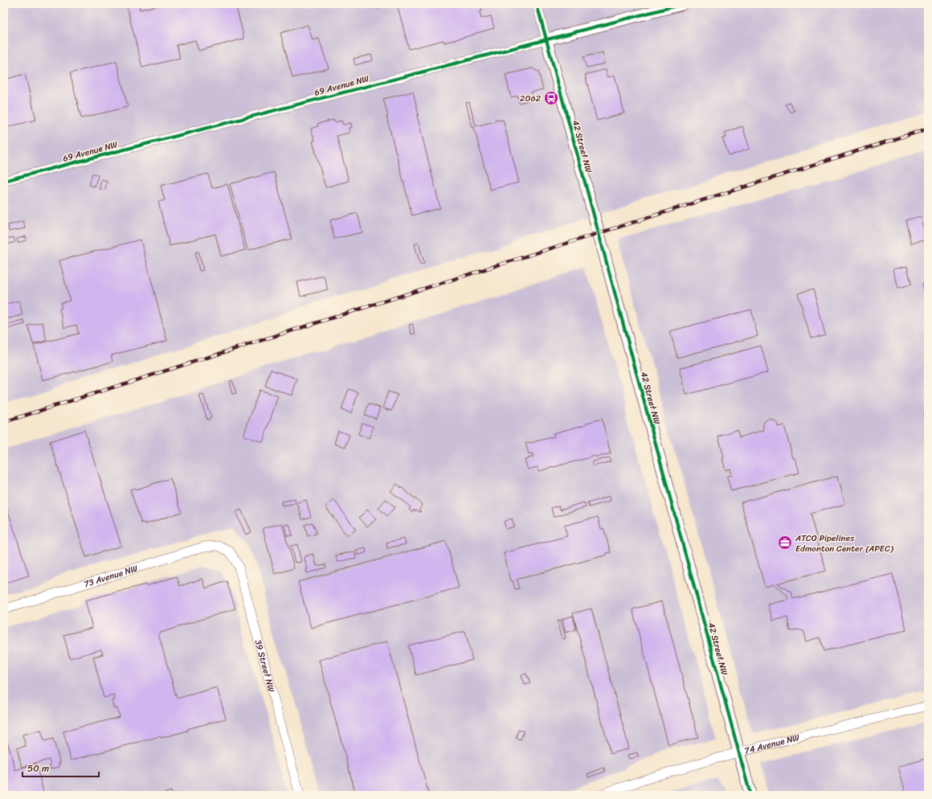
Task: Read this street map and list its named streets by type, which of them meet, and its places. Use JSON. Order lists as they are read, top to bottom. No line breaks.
{"streets":{"street":["69 Avenue NW","42 Street NW","73 Avenue NW","39 Street NW","74 Avenue NW"]},"crossings":[["69 Avenue NW","42 Street NW"],["42 Street NW","74 Avenue NW"],["73 Avenue NW","39 Street NW"]],"places":{"bus stop":["2062"],"office":["ATCO Pipelines Edmonton Center (APEC)"]},"scale_bar":"50 m"}
